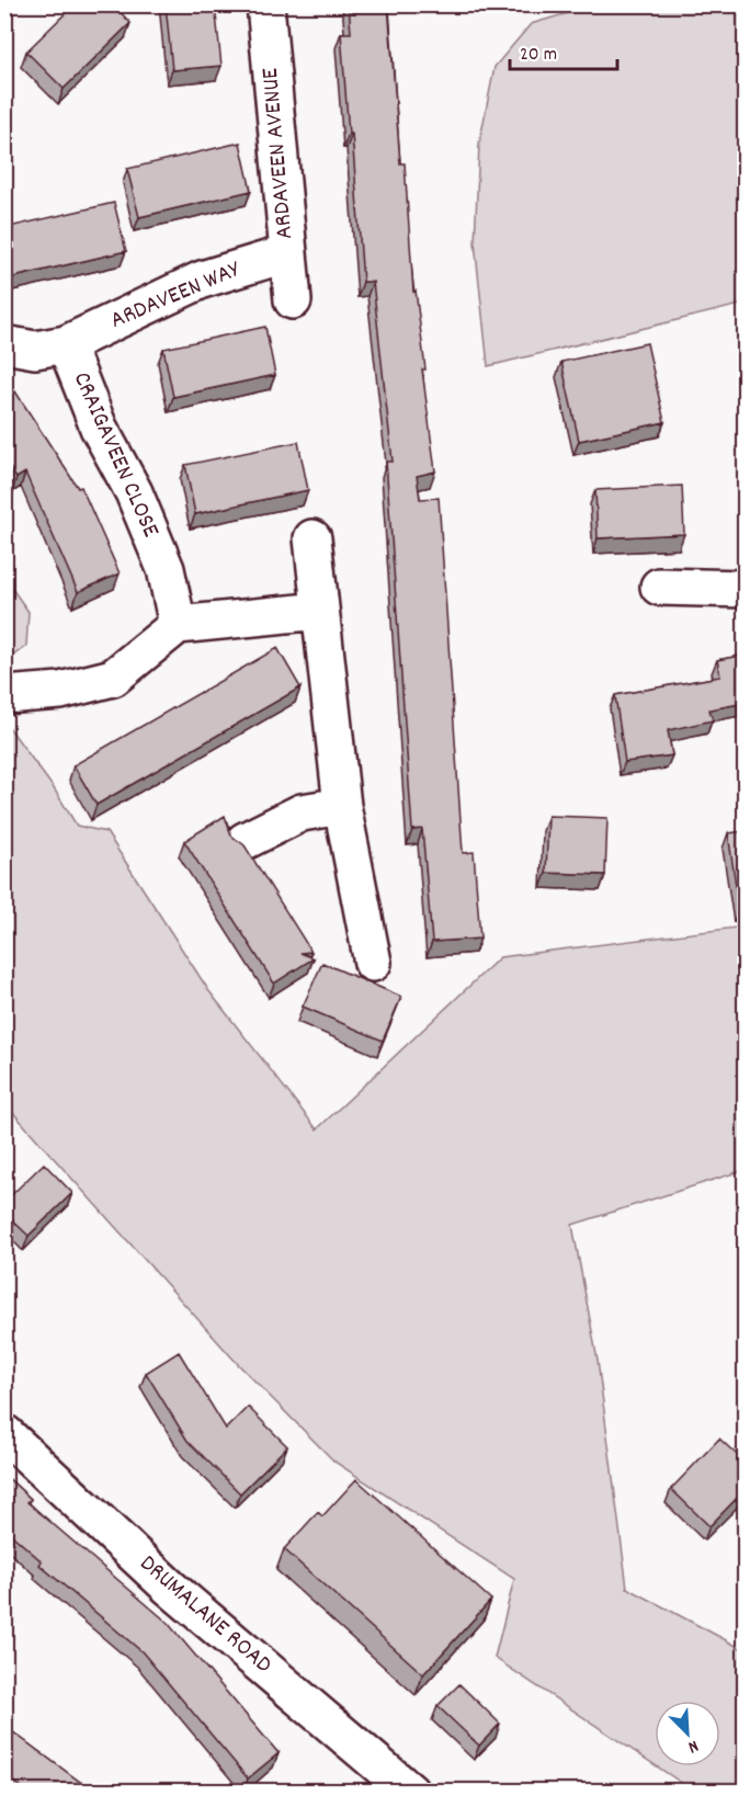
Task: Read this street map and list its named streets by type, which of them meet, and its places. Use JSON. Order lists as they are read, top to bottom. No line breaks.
{"streets":{"street":["ARDAVEEN AVENUE","ARDAVEEN WAY","CRAIGAVEEN CLOSE","DRUMALANE ROAD"]},"crossings":[["ARDAVEEN AVENUE","ARDAVEEN WAY"],["ARDAVEEN WAY","CRAIGAVEEN CLOSE"]],"scale_bar":"20 m","north":"bottom right"}
